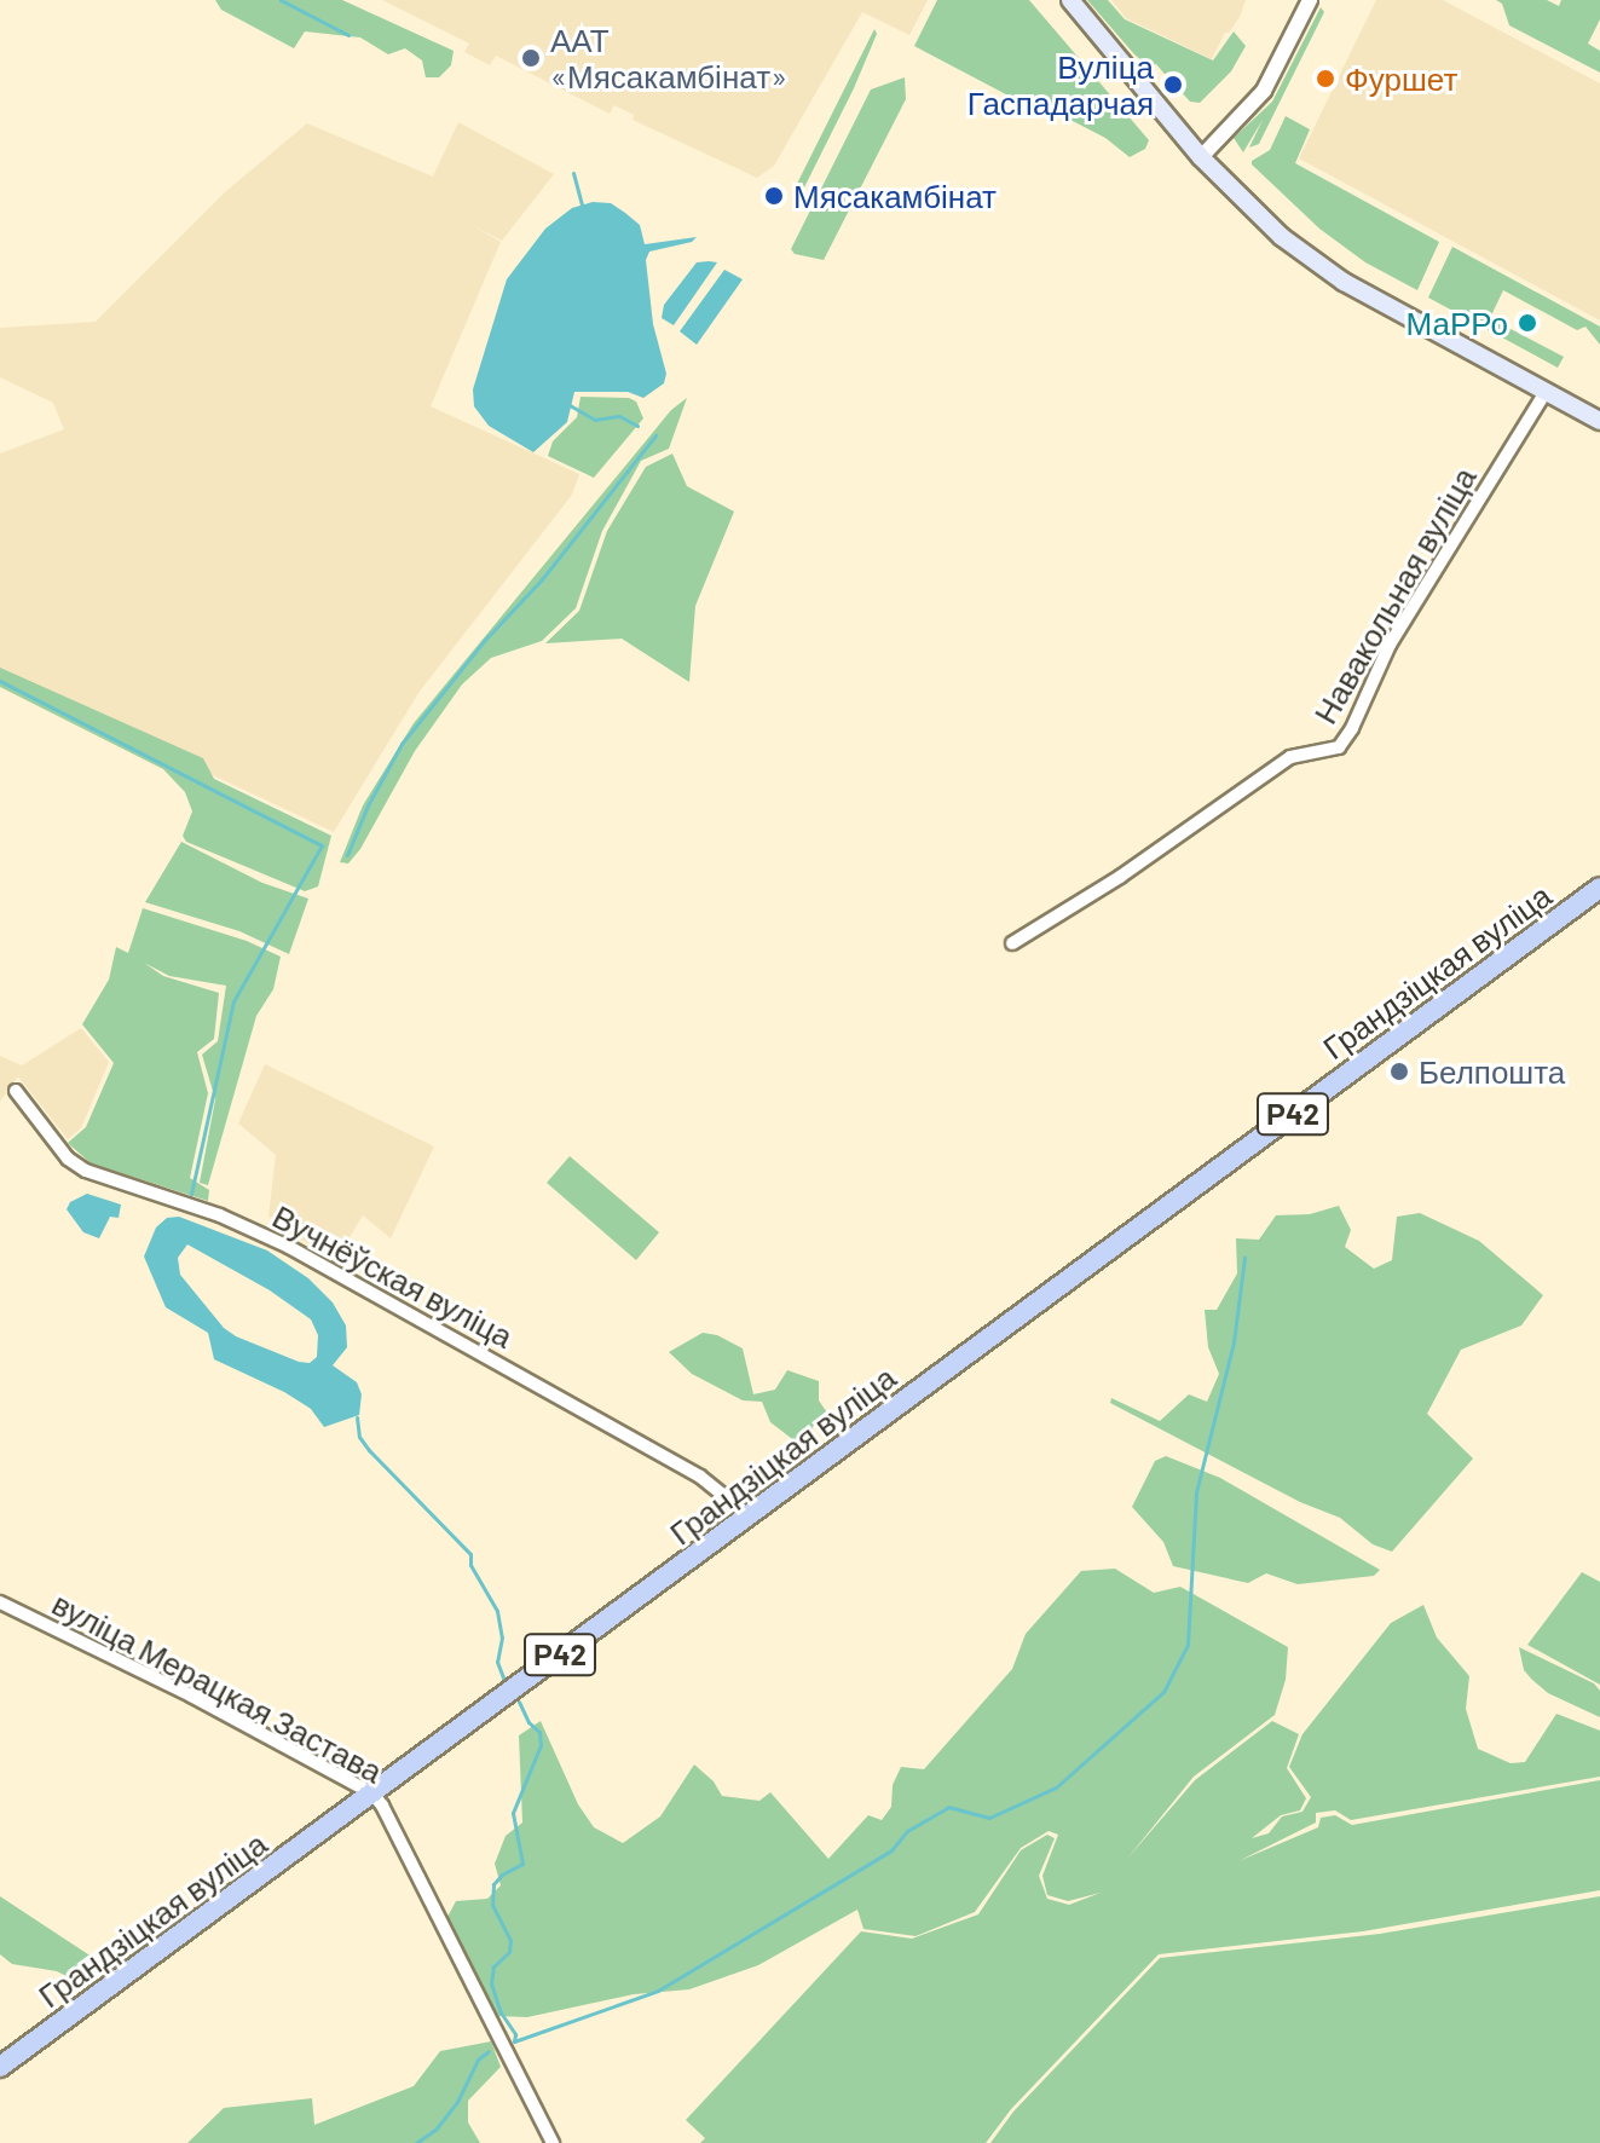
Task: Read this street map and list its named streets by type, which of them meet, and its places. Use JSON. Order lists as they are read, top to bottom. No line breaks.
{"streets":{"main road":["Грандзіцкая вуліца","Р42"],"street":["Навакольная вуліца","Вучнёўская вуліца","вуліца Мерацкая Застава"]},"crossings":[["Грандзіцкая вуліца","Вучнёўская вуліца"],["Грандзіцкая вуліца","вуліца Мерацкая Застава"]],"places":["ААТ «Мясакамбінат»","Фуршет","Вуліца Гаспадарчая","Мясакамбінат","МаРРо","Белпошта"]}
